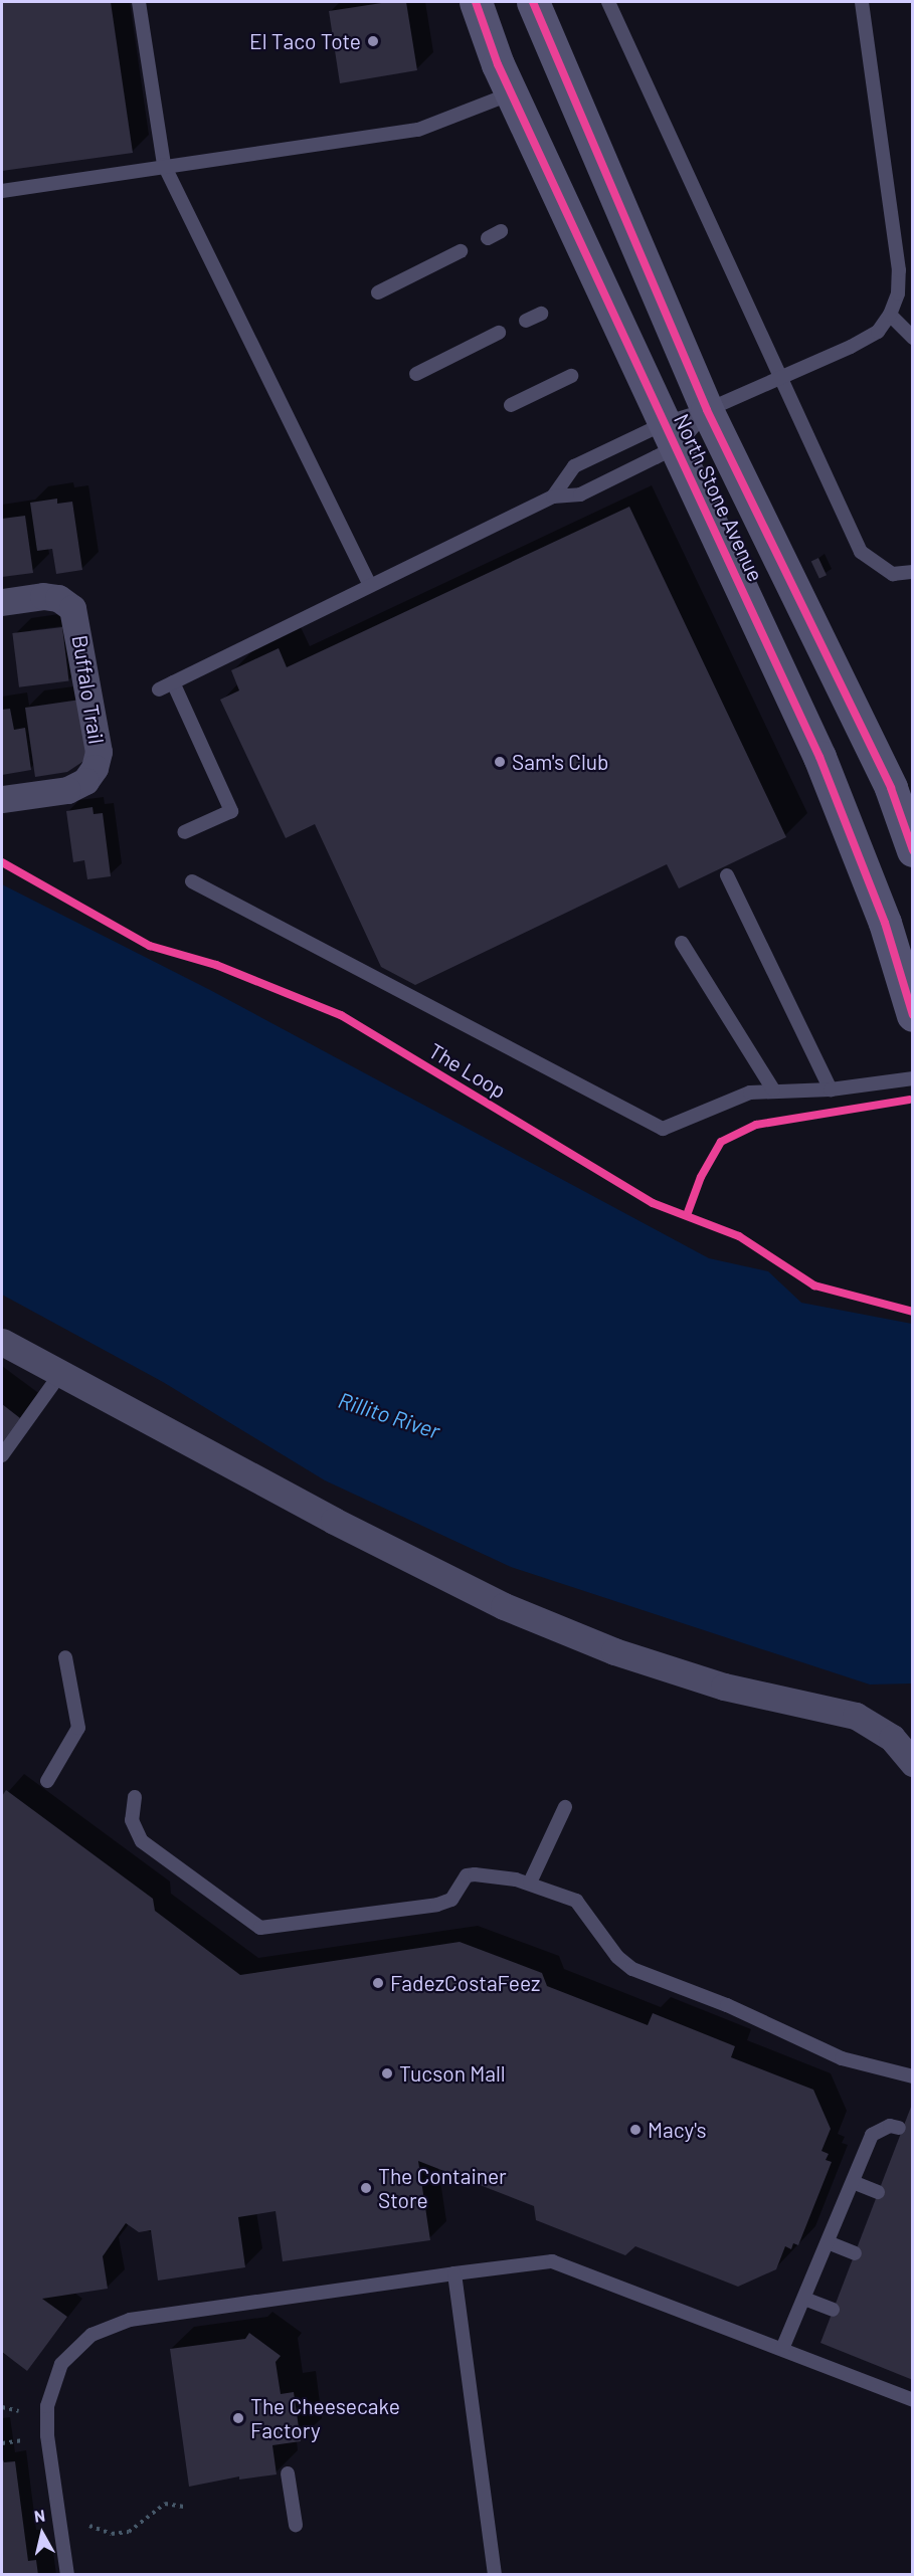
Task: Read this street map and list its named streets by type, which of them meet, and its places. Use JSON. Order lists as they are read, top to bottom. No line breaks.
{"streets":{"main road":["North Stone Avenue"],"street":["Buffalo Trail"],"cycle path":["The Loop"]},"water":["Rillito River"],"places":["El Taco Tote","Sam's Club","FadezCostaFeez","Tucson Mall","Macy's","The Container Store","The Cheesecake Factory"],"north":"top"}
